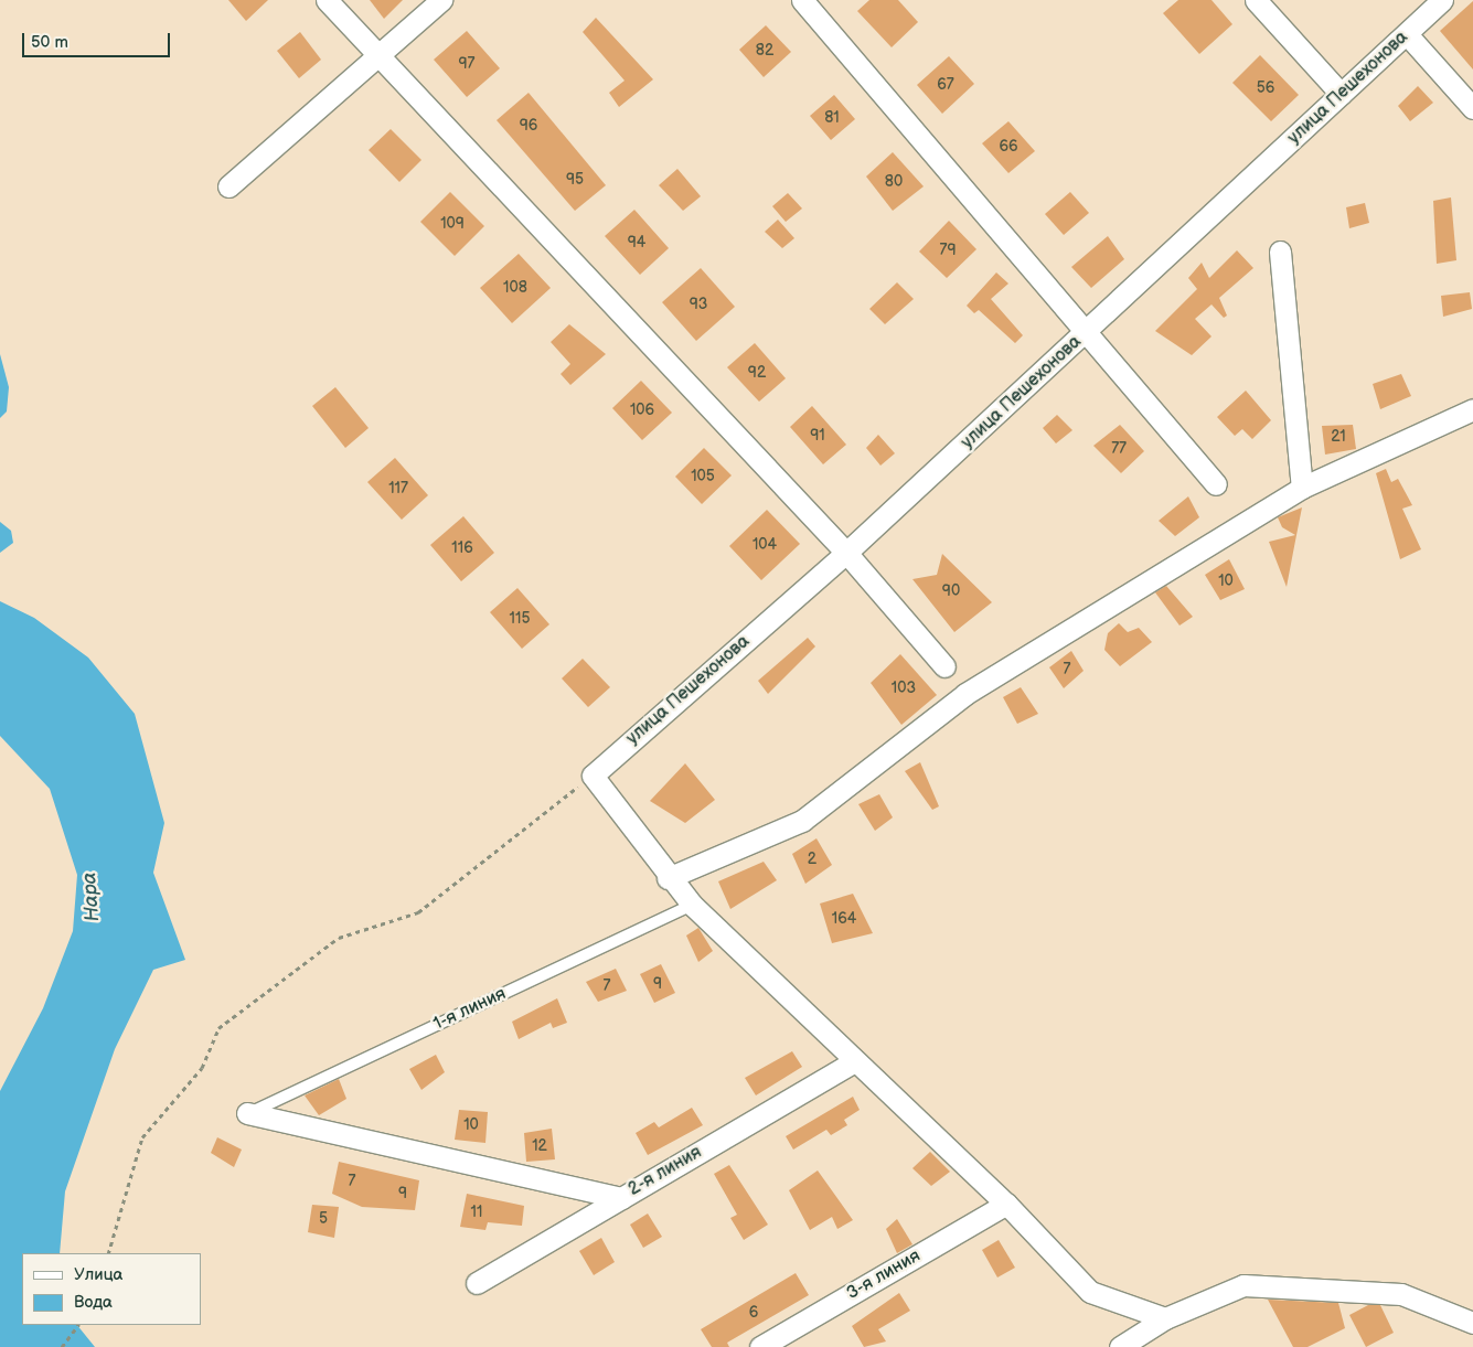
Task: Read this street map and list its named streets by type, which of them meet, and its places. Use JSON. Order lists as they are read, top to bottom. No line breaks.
{"streets":{"street":["улица Пешехонова","2-я линия","3-я линия"],"lane":["1-я линия"]},"water":["Нара"],"house_numbers":["82","97","67","56","81","96","66","95","80","109","94","79","108","93","92","106","91","21","77","105","117","104","116","10","90","115","7","103","2","164","9","7","10","12","7","9","11","5","6"],"legend":["Улица","Вода"],"scale_bar":"50 m"}
